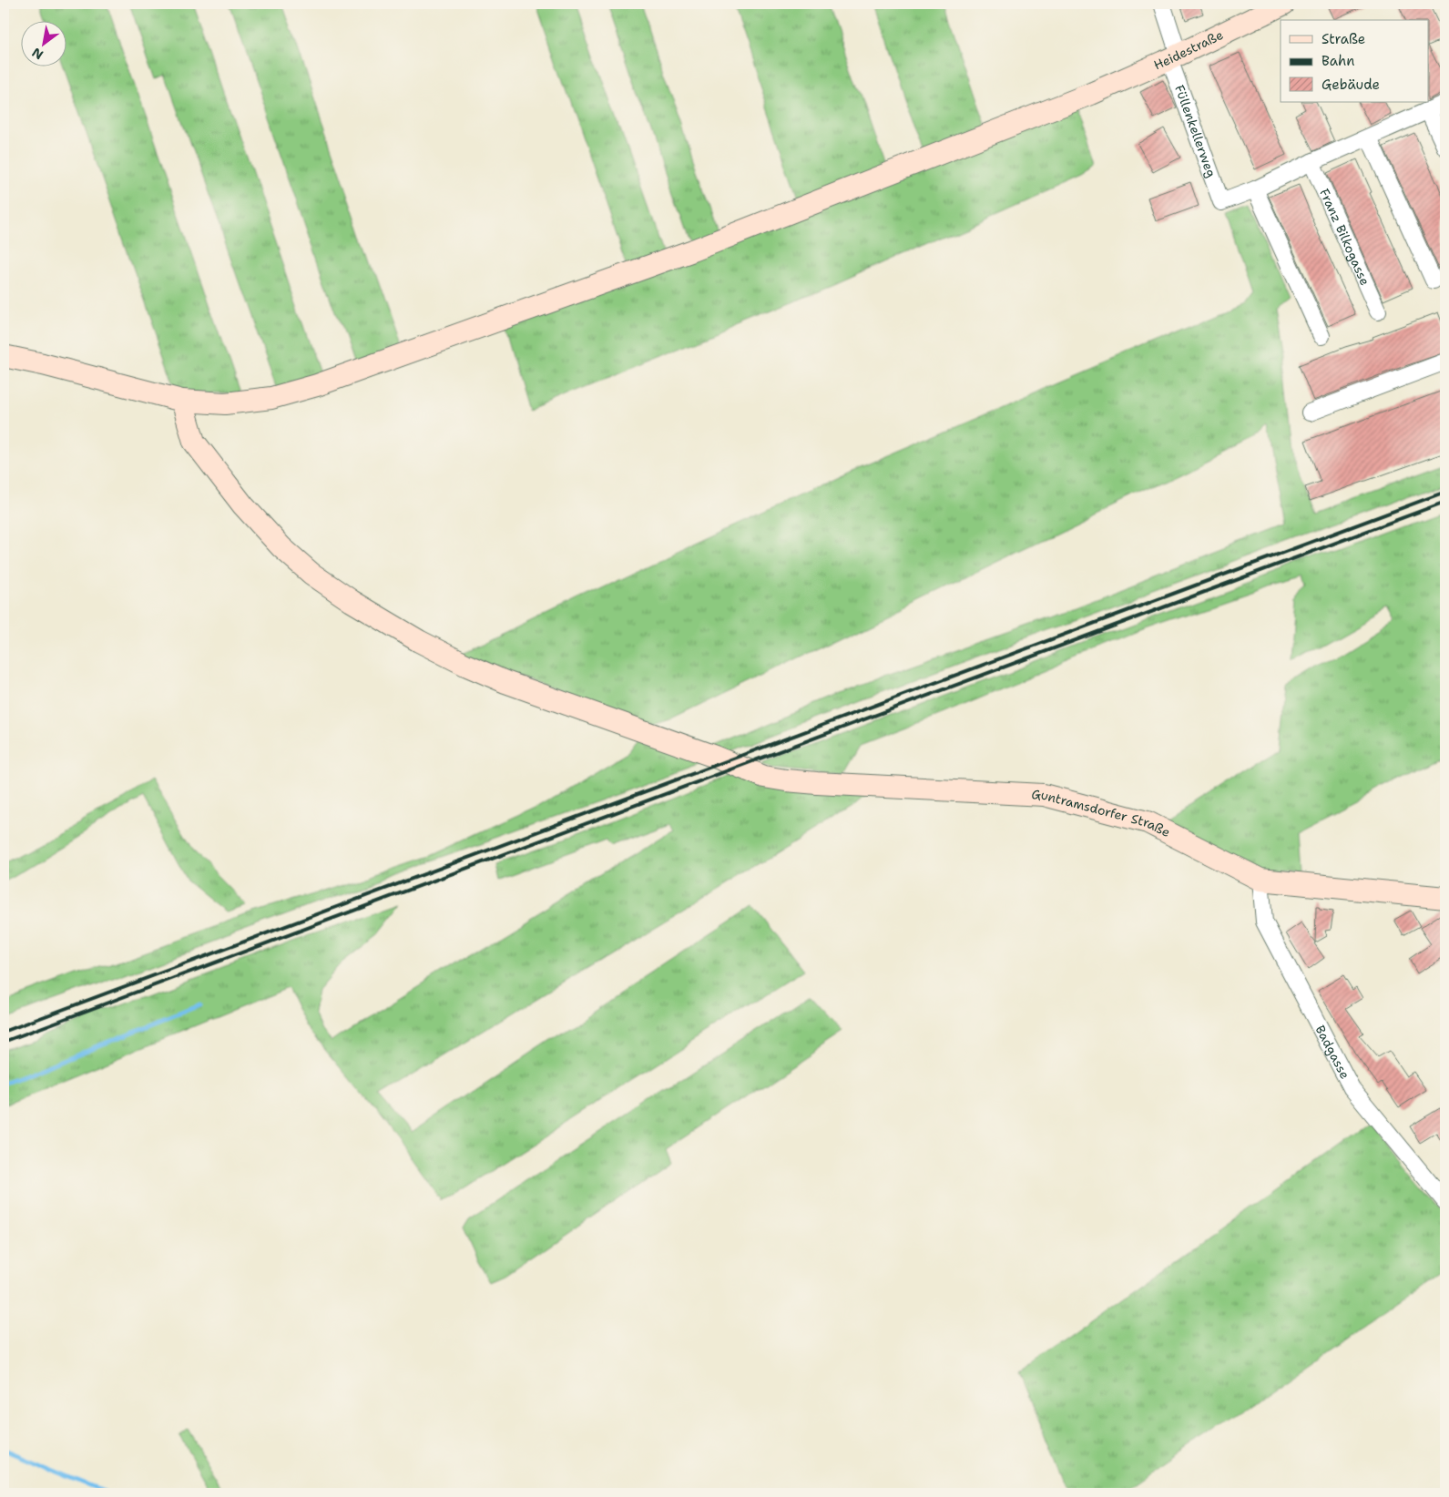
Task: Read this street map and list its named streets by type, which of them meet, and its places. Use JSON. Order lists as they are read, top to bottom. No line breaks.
{"streets":{"street":["Heidestraße","Füllenkellerweg","Franz Bilkogasse","Guntramsdorfer Straße","Badgasse"]},"crossings":[["Heidestraße","Füllenkellerweg"],["Heidestraße","Guntramsdorfer Straße"],["Guntramsdorfer Straße","Badgasse"]],"legend":["Straße","Bahn","Gebäude"],"north":"bottom left"}
